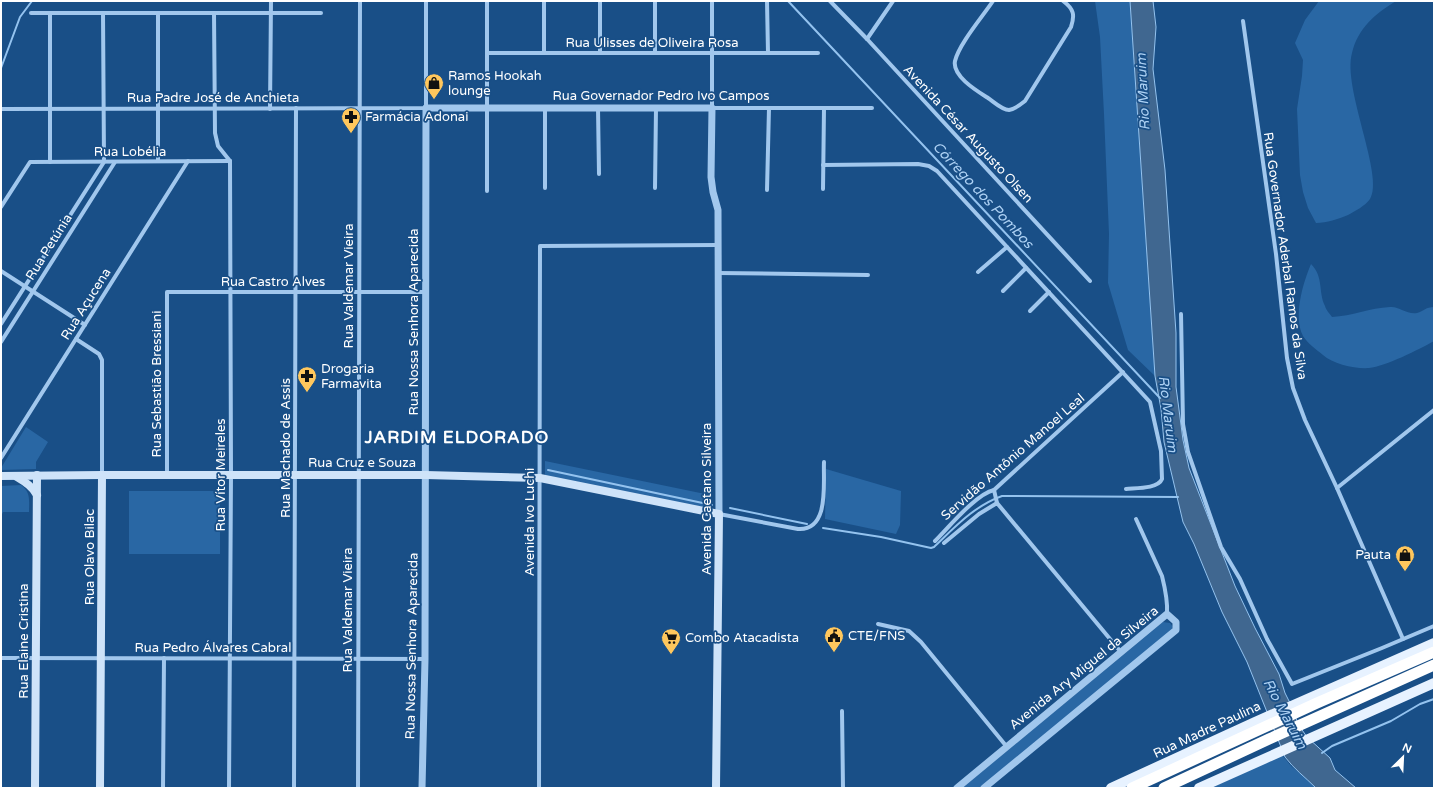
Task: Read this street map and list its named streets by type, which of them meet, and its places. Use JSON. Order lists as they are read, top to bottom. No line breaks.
{"streets":{"main road":["Rua Cruz e Souza","Avenida Caetano Silveira","Rua Olavo Bilac","Rua Elaine Cristina","Rua Madre Paulina"],"street":["Rua Ulisses de Oliveira Rosa","Rua Governador Pedro Ivo Campos","Rua Padre José de Anchieta","Avenida César Augusto Olsen","Rua Lobélia","Rua Petúnia","Rua Governador Aderbal Ramos da Silva","Rua Castro Alves","Rua Valdemar Vieira","Rua Açucena","Rua Nossa Senhora Aparecida","Rua Sebastião Bressiani","Rua Machado de Assis","Servidão Antônio Manoel Leal","Rua Vítor Meireles","Avenida Ivo Luchi","Rua Pedro Álvares Cabral","Avenida Ary Miguel da Silveira"]},"crossings":[["Rua Governador Pedro Ivo Campos","Rua Padre José de Anchieta"],["Rua Governador Pedro Ivo Campos","Rua Nossa Senhora Aparecida"],["Rua Governador Pedro Ivo Campos","Avenida Caetano Silveira"],["Rua Padre José de Anchieta","Rua Valdemar Vieira"],["Rua Padre José de Anchieta","Rua Nossa Senhora Aparecida"],["Rua Padre José de Anchieta","Rua Machado de Assis"],["Rua Lobélia","Rua Petúnia"],["Rua Lobélia","Rua Açucena"],["Rua Lobélia","Rua Vítor Meireles"],["Rua Castro Alves","Rua Valdemar Vieira"],["Rua Castro Alves","Rua Nossa Senhora Aparecida"],["Rua Castro Alves","Rua Sebastião Bressiani"],["Rua Castro Alves","Rua Machado de Assis"],["Rua Castro Alves","Rua Vítor Meireles"],["Rua Valdemar Vieira","Rua Cruz e Souza"],["Rua Valdemar Vieira","Rua Pedro Álvares Cabral"],["Rua Açucena","Rua Olavo Bilac"],["Rua Nossa Senhora Aparecida","Rua Cruz e Souza"],["Rua Nossa Senhora Aparecida","Rua Pedro Álvares Cabral"],["Rua Sebastião Bressiani","Rua Cruz e Souza"],["Rua Machado de Assis","Rua Cruz e Souza"],["Rua Machado de Assis","Rua Pedro Álvares Cabral"],["Rua Cruz e Souza","Rua Vítor Meireles"],["Rua Cruz e Souza","Avenida Caetano Silveira"],["Rua Cruz e Souza","Avenida Ivo Luchi"],["Rua Cruz e Souza","Rua Olavo Bilac"],["Rua Cruz e Souza","Rua Elaine Cristina"],["Rua Vítor Meireles","Rua Pedro Álvares Cabral"],["Avenida Caetano Silveira","Avenida Ivo Luchi"],["Rua Olavo Bilac","Rua Pedro Álvares Cabral"],["Rua Elaine Cristina","Rua Pedro Álvares Cabral"]],"districts":["JARDIM ELDORADO"],"water":["Rio Maruim","Córrego dos Pombos"],"places":{"shop":["Ramos Hookah lounge","Pauta"],"pharmacy":["Farmácia Adonai","Drogaria Farmavita"],"public building":["CTE/FNS"],"supermarket":["Combo Atacadista"]},"north":"top right"}
